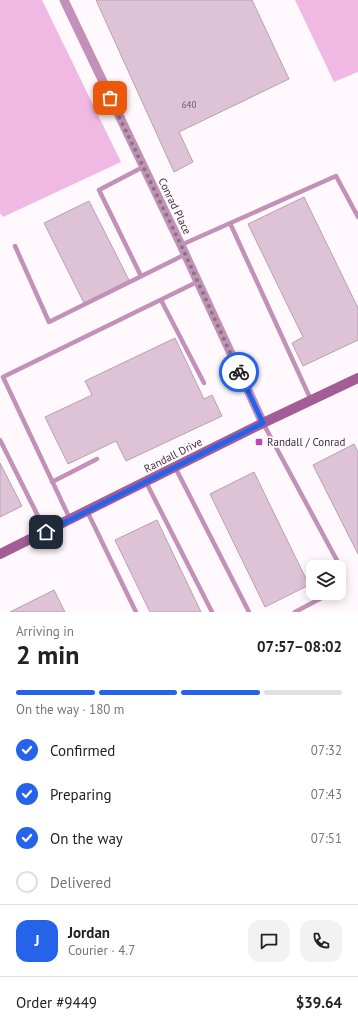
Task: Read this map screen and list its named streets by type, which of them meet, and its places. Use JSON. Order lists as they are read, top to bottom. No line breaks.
{"streets":{"street":["Conrad Place","Randall Drive"]},"crossings":[["Conrad Place","Randall Drive"]],"places":{"transit":["Randall / Conrad"]},"house_numbers":["640"],"page":{"heading":["2 min","Arriving in","07:57–08:02"],"panel":["Jordan","Courier · 4.7","Order #9449","$39.64"],"bar":"On the way · 180 m","list":[["Confirmed","07:32"],["Preparing","07:43"],["On the way","07:51"],"Delivered"],"round":"J"}}
